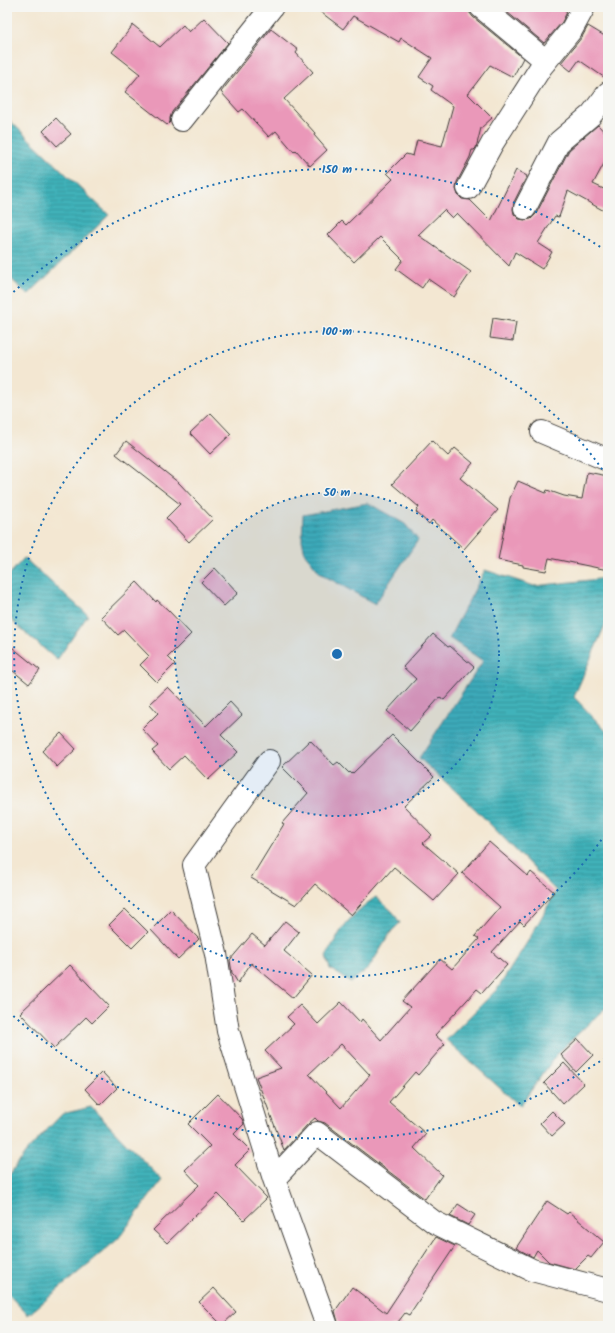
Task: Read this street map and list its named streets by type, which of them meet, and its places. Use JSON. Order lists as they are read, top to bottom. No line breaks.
{"rings":["150 m","100 m","50 m"]}
